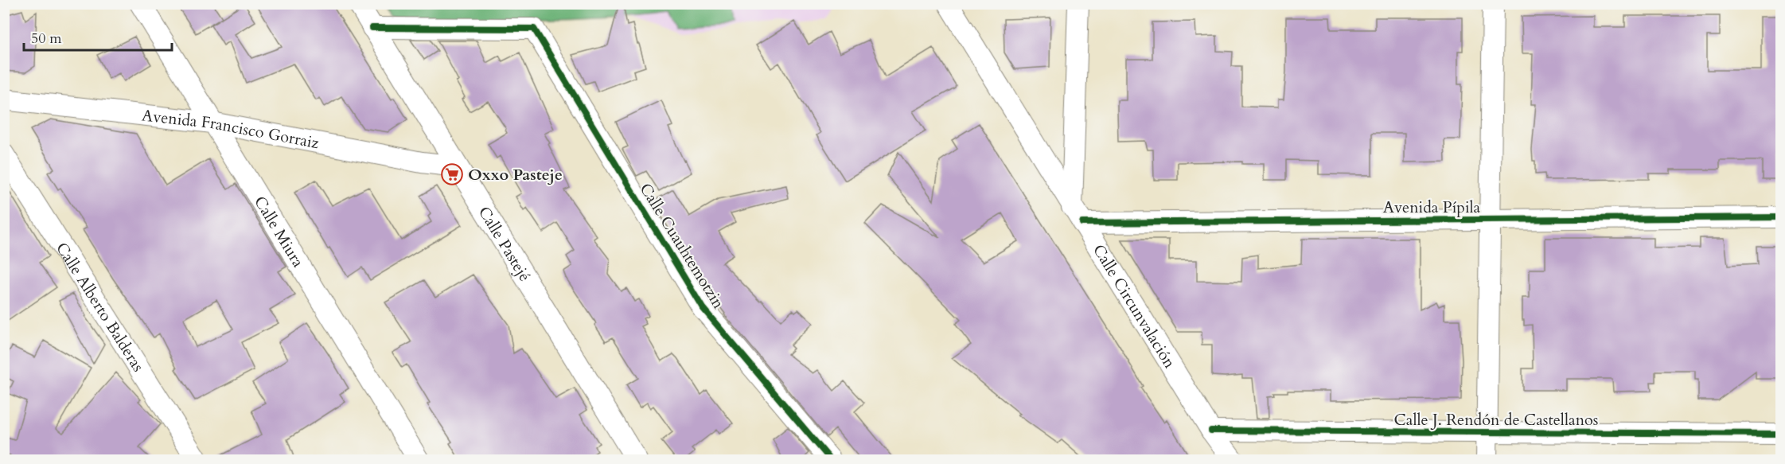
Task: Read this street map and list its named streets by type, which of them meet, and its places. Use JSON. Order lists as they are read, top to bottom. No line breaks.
{"streets":{"street":["Avenida Francisco Gorraiz","Avenida Pípila","Calle Miura","Calle Pastejé","Calle Cuauhtemotzin","Calle Circunvalación","Calle Alberto Balderas","Calle J. Rendón de Castellanos"]},"crossings":[["Avenida Francisco Gorraiz","Calle Miura"],["Avenida Francisco Gorraiz","Calle Pastejé"],["Avenida Pípila","Calle Circunvalación"],["Calle Pastejé","Calle Cuauhtemotzin"],["Calle Circunvalación","Calle J. Rendón de Castellanos"]],"places":{"supermarket":["Oxxo Pasteje"]},"scale_bar":"50 m"}
